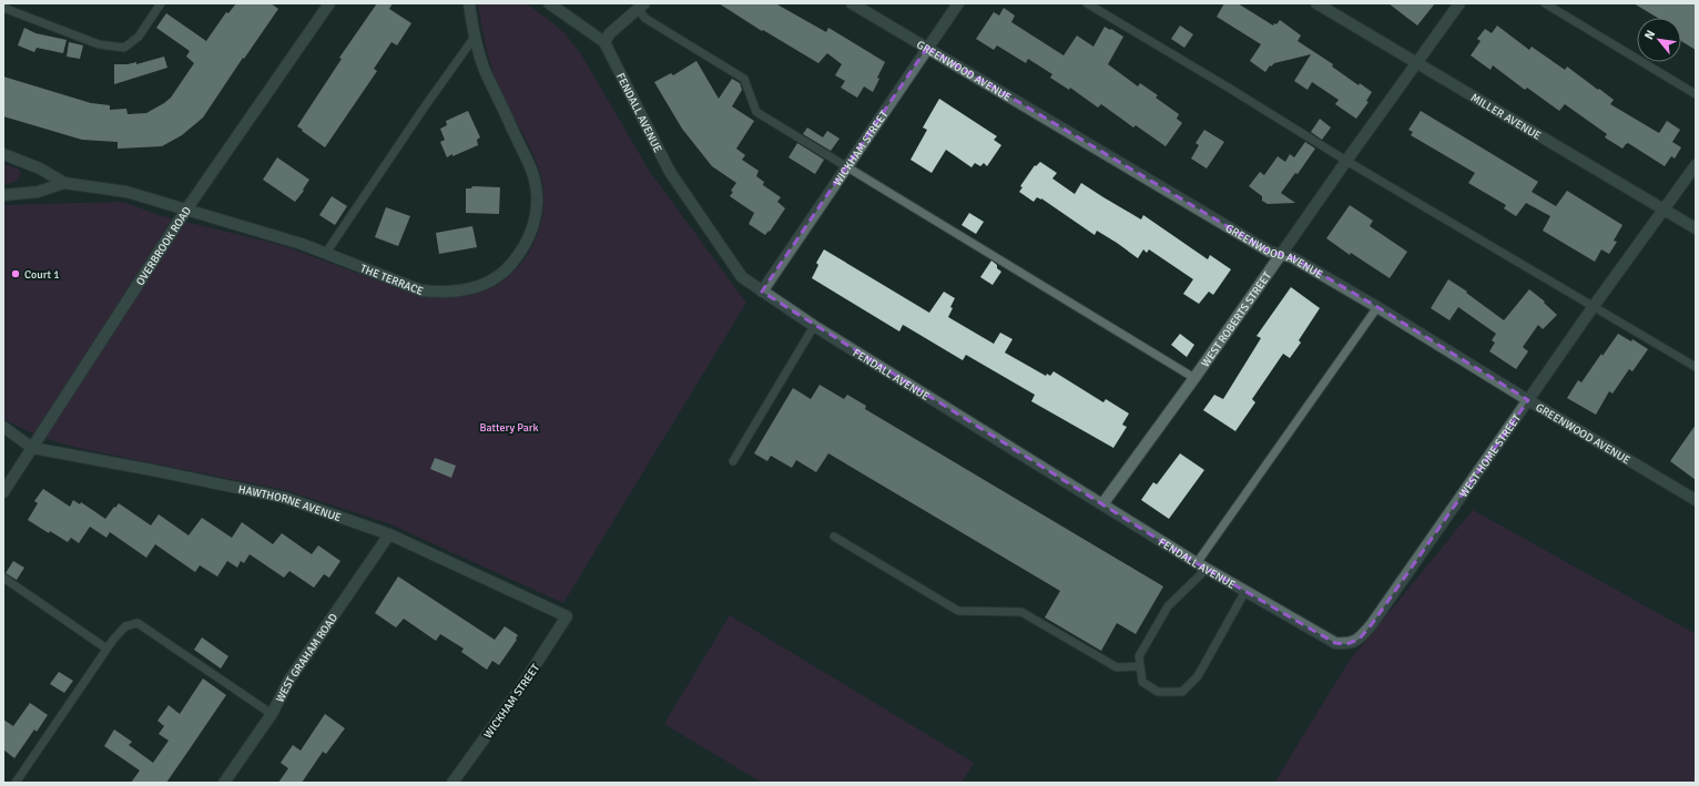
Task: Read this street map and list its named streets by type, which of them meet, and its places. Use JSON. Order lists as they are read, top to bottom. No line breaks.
{"streets":{"street":["GREENWOOD AVENUE","FENDALL AVENUE","MILLER AVENUE","WICKHAM STREET","OVERBROOK ROAD","THE TERRACE","WEST ROBERTS STREET","WEST HOME STREET","HAWTHORNE AVENUE","WEST GRAHAM ROAD"]},"crossings":[["GREENWOOD AVENUE","WICKHAM STREET"],["GREENWOOD AVENUE","WEST ROBERTS STREET"],["GREENWOOD AVENUE","WEST HOME STREET"],["FENDALL AVENUE","WICKHAM STREET"],["FENDALL AVENUE","WEST ROBERTS STREET"],["FENDALL AVENUE","WEST HOME STREET"],["MILLER AVENUE","WEST ROBERTS STREET"],["MILLER AVENUE","WEST HOME STREET"],["WICKHAM STREET","HAWTHORNE AVENUE"],["OVERBROOK ROAD","THE TERRACE"],["OVERBROOK ROAD","HAWTHORNE AVENUE"],["HAWTHORNE AVENUE","WEST GRAHAM ROAD"]],"parks":["Battery Park"],"places":["Court 1"],"north":"top left"}
